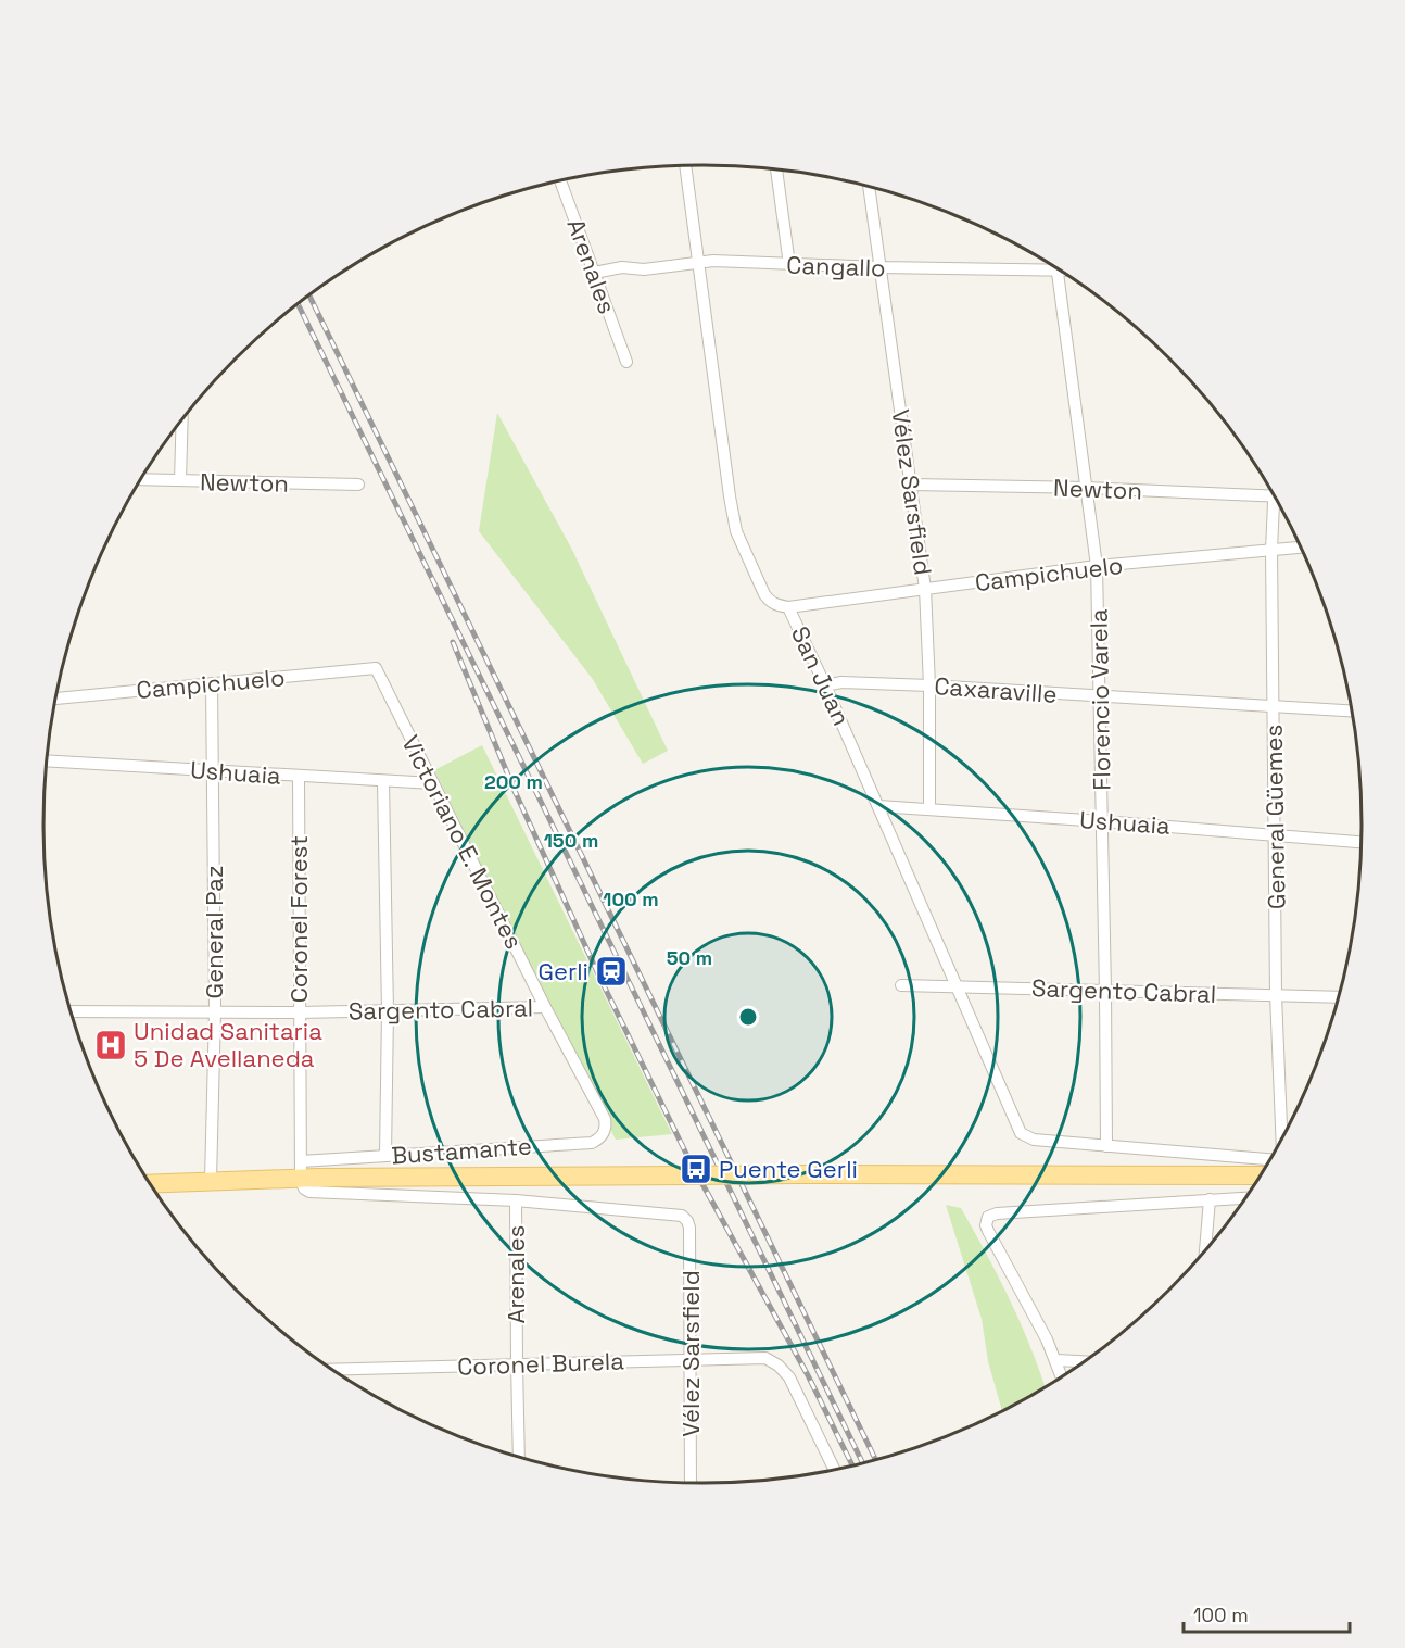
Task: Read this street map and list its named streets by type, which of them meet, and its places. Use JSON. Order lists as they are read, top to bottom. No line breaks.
{"streets":{"street":["Arenales","Cangallo","Newton","Vélez Sarsfield","Campichuelo","San Juan","Caxaraville","Florencio Varela","Ushuaia","General Güemes","Victoriano E. Montes","Coronel Forest","General Paz","Sargento Cabral","Bustamante","Coronel Burela"]},"crossings":[["Arenales","Cangallo"],["Arenales","Vélez Sarsfield"],["Arenales","Coronel Burela"],["Cangallo","Vélez Sarsfield"],["Cangallo","San Juan"],["Cangallo","Florencio Varela"],["Newton","Vélez Sarsfield"],["Newton","Florencio Varela"],["Vélez Sarsfield","Campichuelo"],["Vélez Sarsfield","Caxaraville"],["Vélez Sarsfield","Ushuaia"],["Vélez Sarsfield","Coronel Burela"],["Campichuelo","San Juan"],["Campichuelo","Florencio Varela"],["Campichuelo","General Güemes"],["Campichuelo","Victoriano E. Montes"],["Campichuelo","General Paz"],["San Juan","Caxaraville"],["San Juan","Florencio Varela"],["San Juan","Ushuaia"],["San Juan","Sargento Cabral"],["Caxaraville","Florencio Varela"],["Caxaraville","General Güemes"],["Florencio Varela","Ushuaia"],["Florencio Varela","Sargento Cabral"],["Ushuaia","General Güemes"],["Ushuaia","Victoriano E. Montes"],["Ushuaia","Coronel Forest"],["Ushuaia","General Paz"],["General Güemes","Sargento Cabral"],["Victoriano E. Montes","Sargento Cabral"],["Victoriano E. Montes","Bustamante"],["Coronel Forest","Sargento Cabral"],["Coronel Forest","Bustamante"],["General Paz","Sargento Cabral"]],"places":{"station":["Gerli"],"hospital":["Unidad Sanitaria 5 De Avellaneda"],"bus stop":["Puente Gerli"]},"scale_bar":"100 m","rings":["200 m","150 m","100 m","50 m"]}
